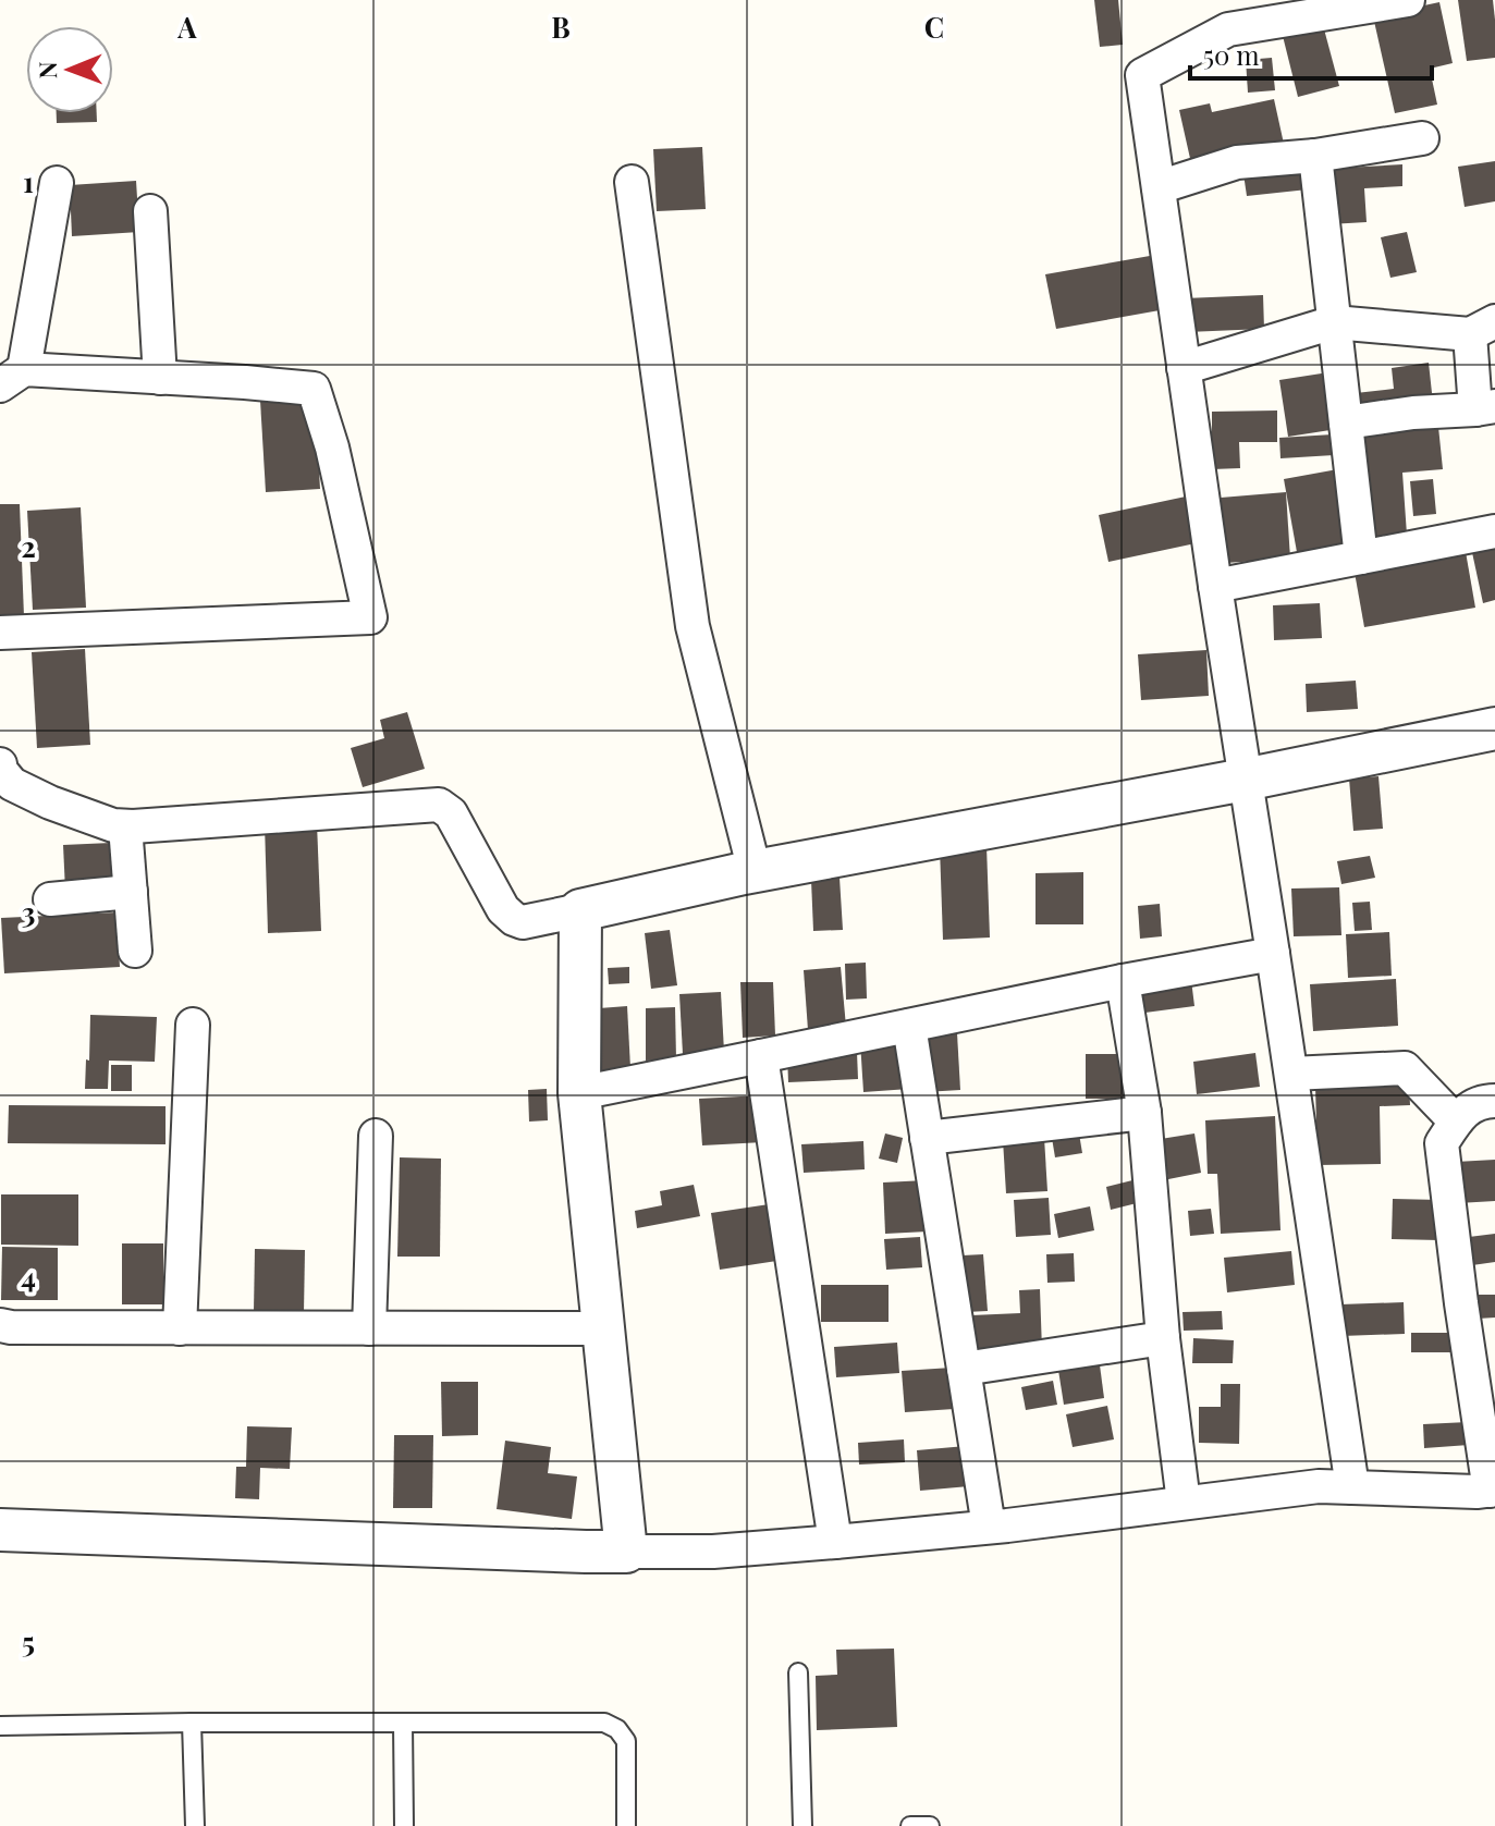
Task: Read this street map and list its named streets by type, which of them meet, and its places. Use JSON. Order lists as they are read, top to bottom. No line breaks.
{"scale_bar":"50 m","north":"left","grid":{"columns":["A","B","C"],"rows":["1","2","3","4","5"]}}
